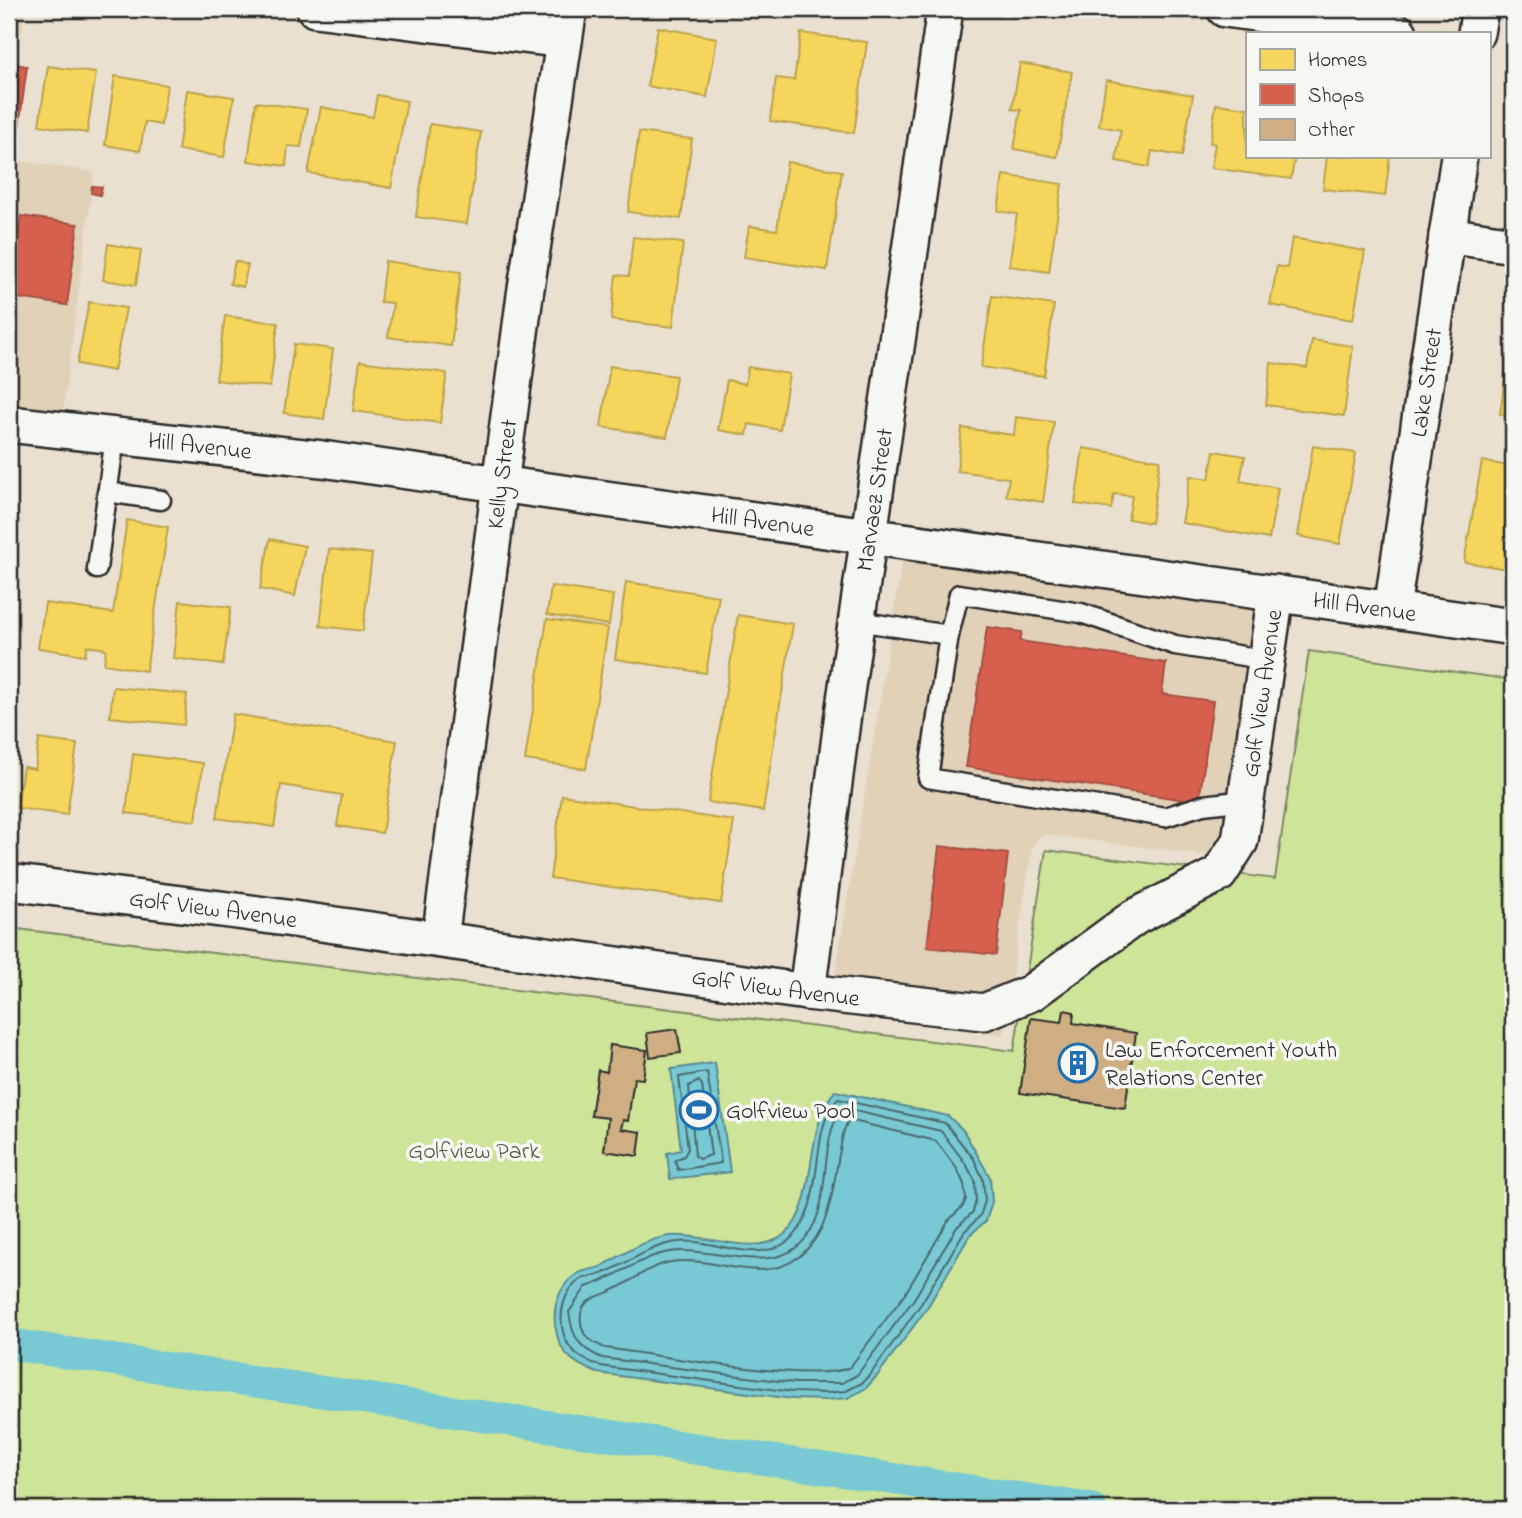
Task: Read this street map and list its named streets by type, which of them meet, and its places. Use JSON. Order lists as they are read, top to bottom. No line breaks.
{"streets":{"street":["Lake Street","Hill Avenue","Kelly Street","Marvaez Street","Golf View Avenue"]},"crossings":[["Lake Street","Hill Avenue"],["Hill Avenue","Kelly Street"],["Hill Avenue","Marvaez Street"],["Hill Avenue","Golf View Avenue"],["Kelly Street","Golf View Avenue"],["Marvaez Street","Golf View Avenue"]],"parks":["Golfview Park"],"places":{"building":["Law Enforcement Youth Relations Center"],"sports":["Golfview Pool"]},"legend":["Homes","Shops","Other"]}
